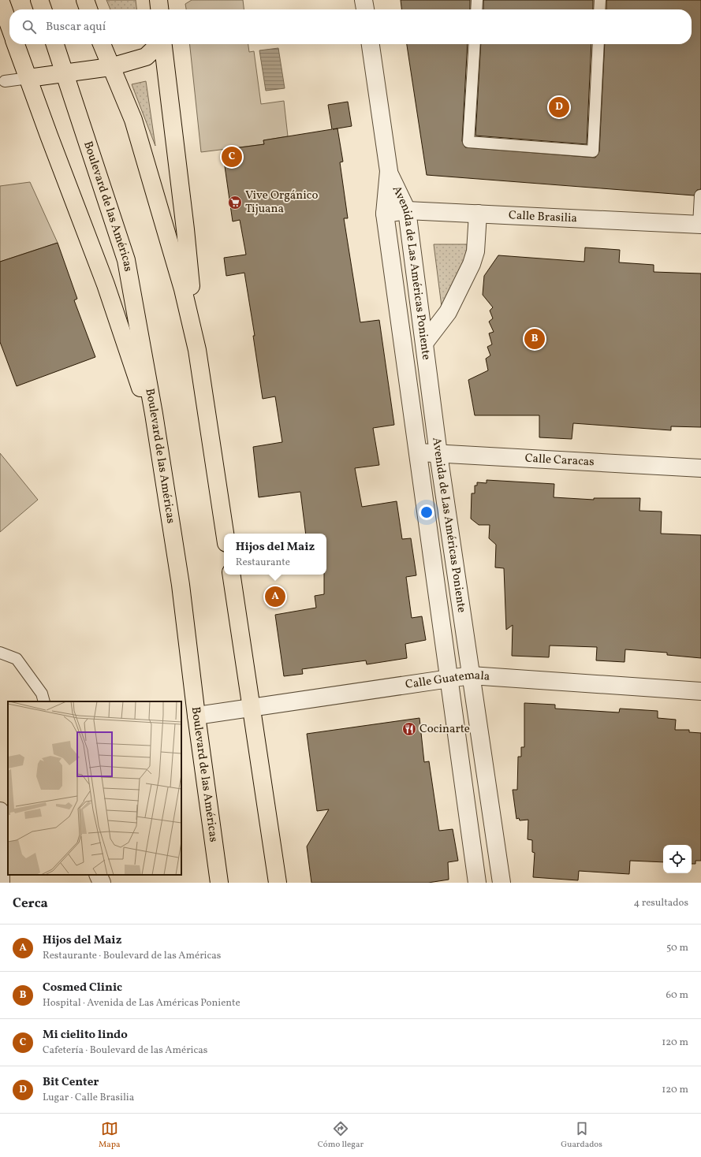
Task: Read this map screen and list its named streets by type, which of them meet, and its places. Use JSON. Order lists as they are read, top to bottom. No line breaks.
{"streets":{"main road":["Boulevard de las Américas"],"street":["Calle Brasilia","Avenida de Las Américas Poniente","Calle Caracas","Calle Guatemala"]},"crossings":[["Boulevard de las Américas","Calle Guatemala"],["Calle Brasilia","Avenida de Las Américas Poniente"],["Avenida de Las Américas Poniente","Calle Caracas"],["Avenida de Las Américas Poniente","Calle Guatemala"]],"places":{"supermarket":["Vive Orgánico Tijuana"],"restaurant":["Cocinarte"]},"page":{"search":"Buscar aquí","pins":["D","C","B","A"],"popup":["Hijos del Maiz","Restaurante"],"heading":["Cerca","4 resultados"],"list":[{"mark":"A","name":"Hijos del Maiz","note":"Restaurante · Boulevard de las Américas","value":"50 m"},{"mark":"B","name":"Cosmed Clinic","note":"Hospital · Avenida de Las Américas Poniente","value":"60 m"},{"mark":"C","name":"Mi cielito lindo","note":"Cafetería · Boulevard de las Américas","value":"120 m"},{"mark":"D","name":"Bit Center","note":"Lugar · Calle Brasilia","value":"120 m"}],"nav":["Mapa","Cómo llegar","Guardados"]}}
